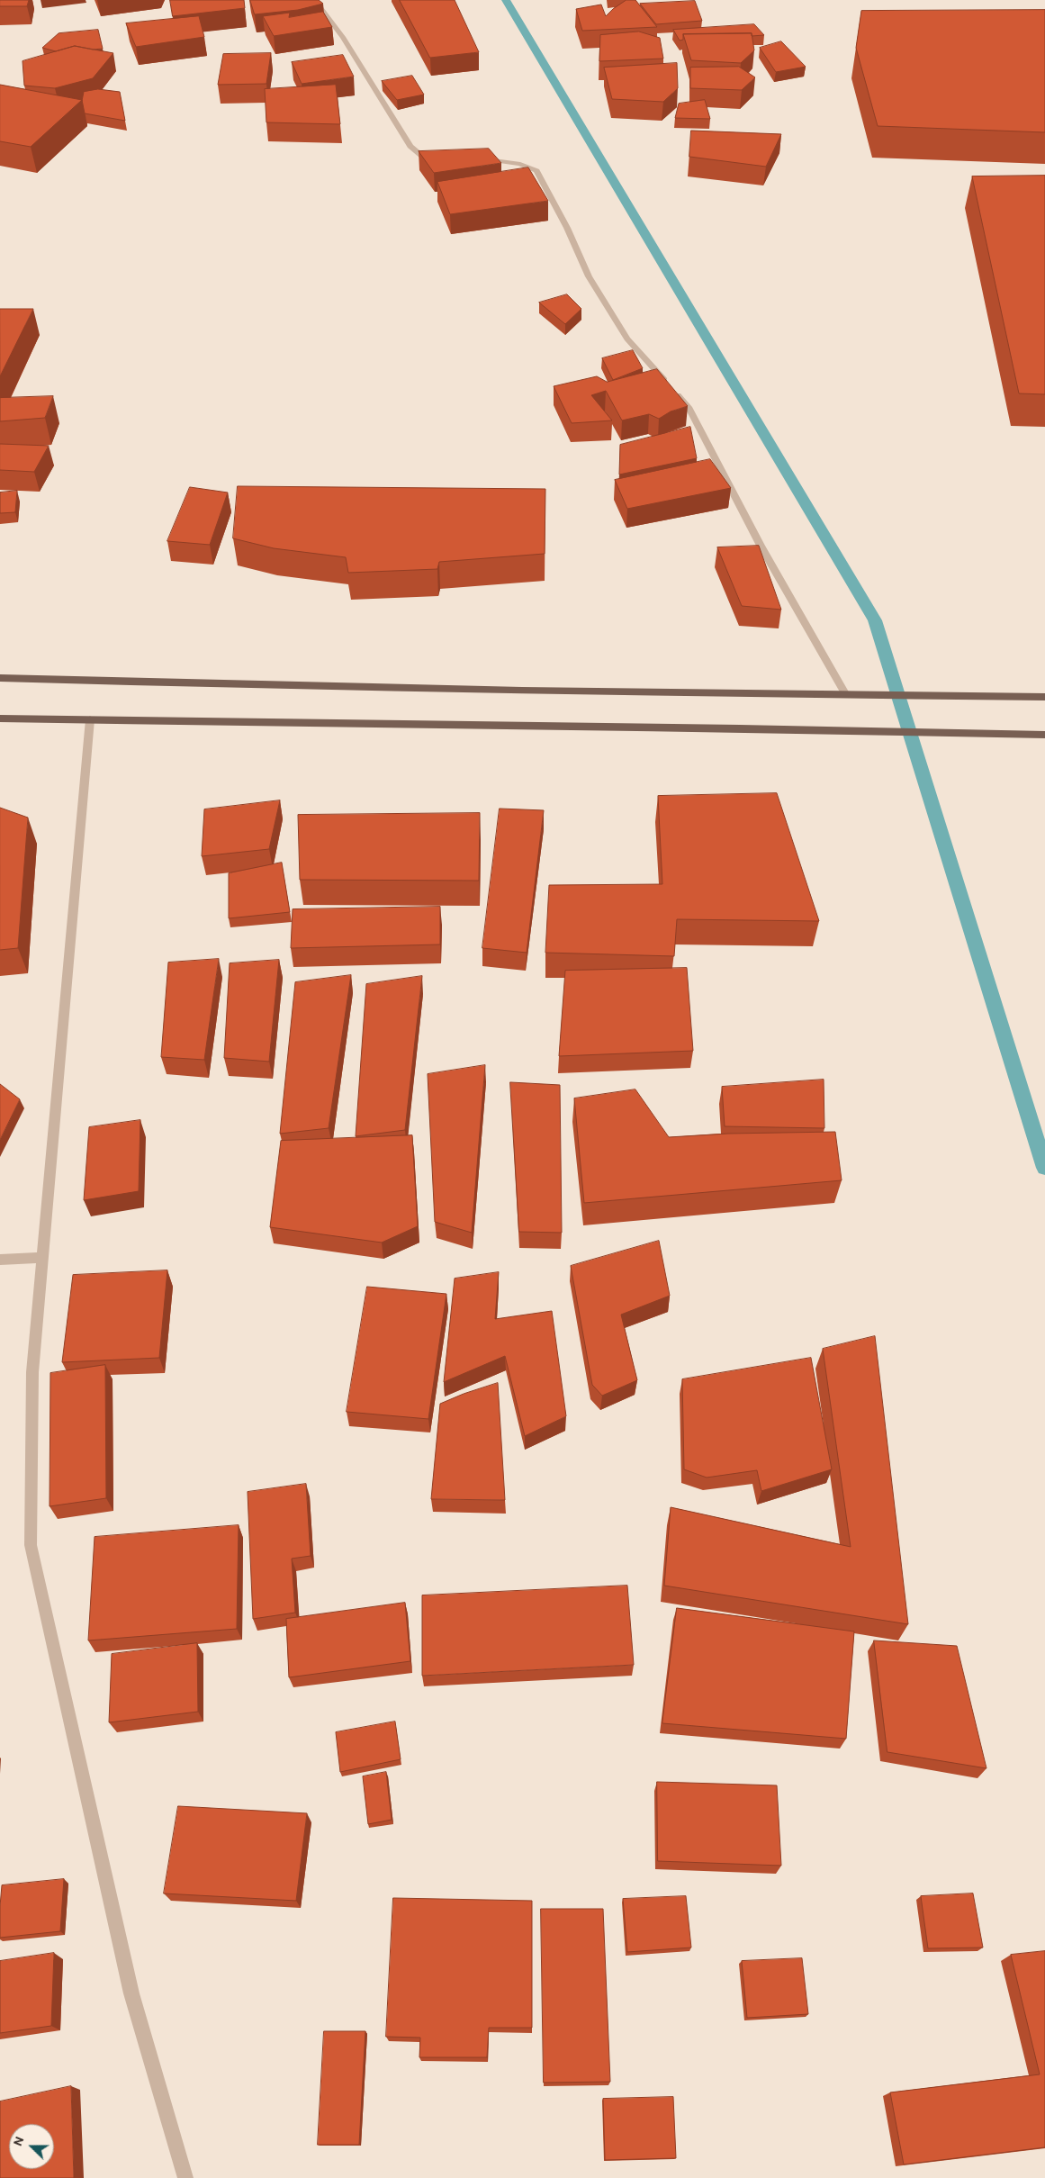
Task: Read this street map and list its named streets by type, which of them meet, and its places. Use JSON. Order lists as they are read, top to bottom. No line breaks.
{"north":"left"}
